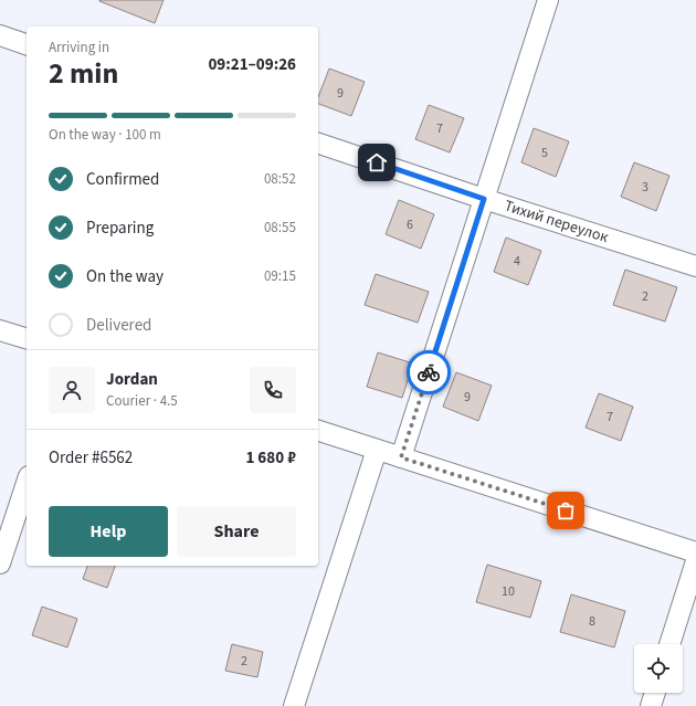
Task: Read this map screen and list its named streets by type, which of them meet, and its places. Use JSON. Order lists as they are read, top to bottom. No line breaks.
{"streets":{"street":["Тихий переулок"]},"house_numbers":["9","7","5","3","6","4","2","9","7","10","8","2"],"page":{"heading":["2 min","Arriving in","09:21–09:26"],"panel":["Jordan","Courier · 4.5","Order #6562","1 680 ₽"],"bar":"On the way · 100 m","list":[["Confirmed","08:52"],["Preparing","08:55"],["On the way","09:15"],"Delivered"],"buttons":["Help","Share"]}}
